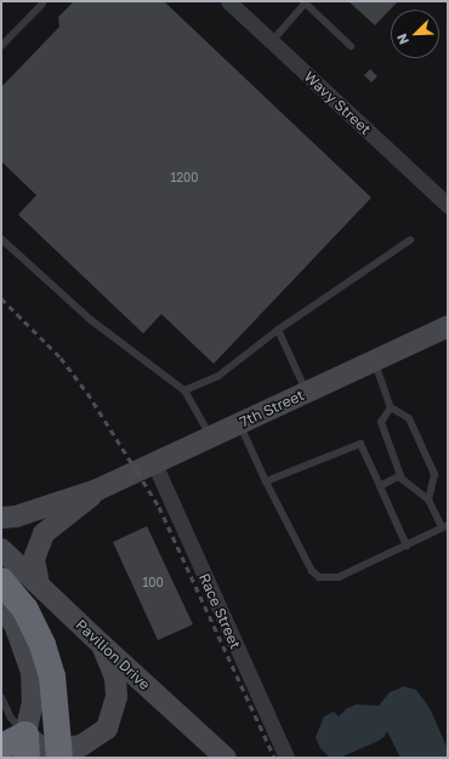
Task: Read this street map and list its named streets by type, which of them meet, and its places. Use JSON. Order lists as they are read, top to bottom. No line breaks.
{"streets":{"main road":["7th Street","Pavilion Drive"],"street":["Wavy Street","Race Street"]},"crossings":[["7th Street","Race Street"],["7th Street","Pavilion Drive"]],"house_numbers":["1200","100"],"north":"bottom left"}
